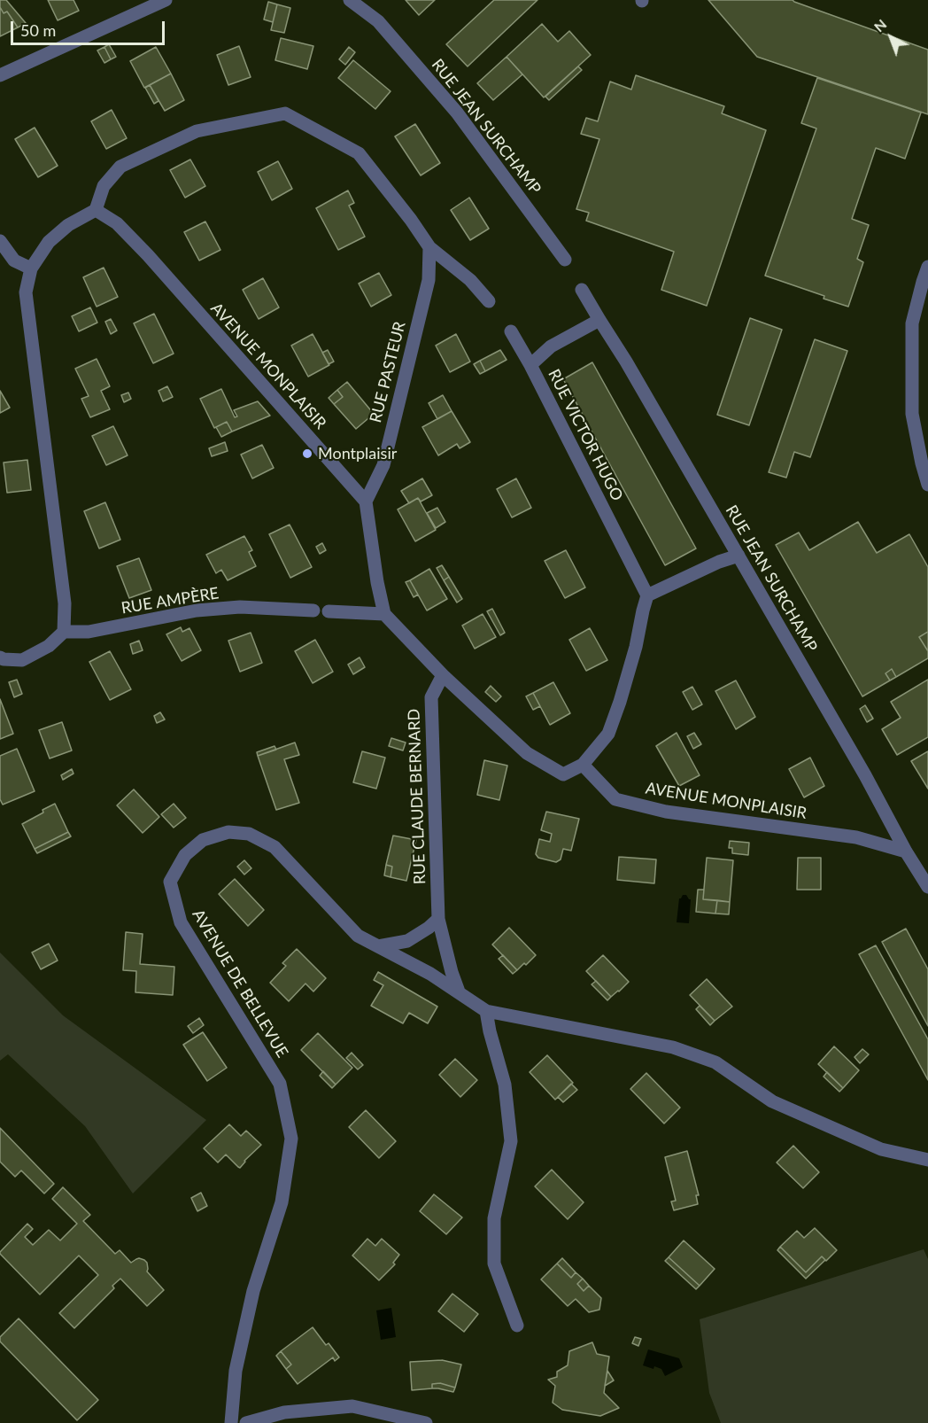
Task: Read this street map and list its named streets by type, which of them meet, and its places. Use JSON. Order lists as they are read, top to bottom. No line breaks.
{"streets":{"street":["RUE JEAN SURCHAMP","AVENUE MONPLAISIR","RUE PASTEUR","RUE VICTOR HUGO","RUE AMPÈRE","RUE CLAUDE BERNARD","AVENUE DE BELLEVUE"]},"crossings":[["RUE JEAN SURCHAMP","AVENUE MONPLAISIR"],["RUE JEAN SURCHAMP","RUE VICTOR HUGO"],["AVENUE MONPLAISIR","RUE PASTEUR"],["RUE CLAUDE BERNARD","AVENUE DE BELLEVUE"]],"places":["Montplaisir"],"scale_bar":"50 m","north":"top left"}
